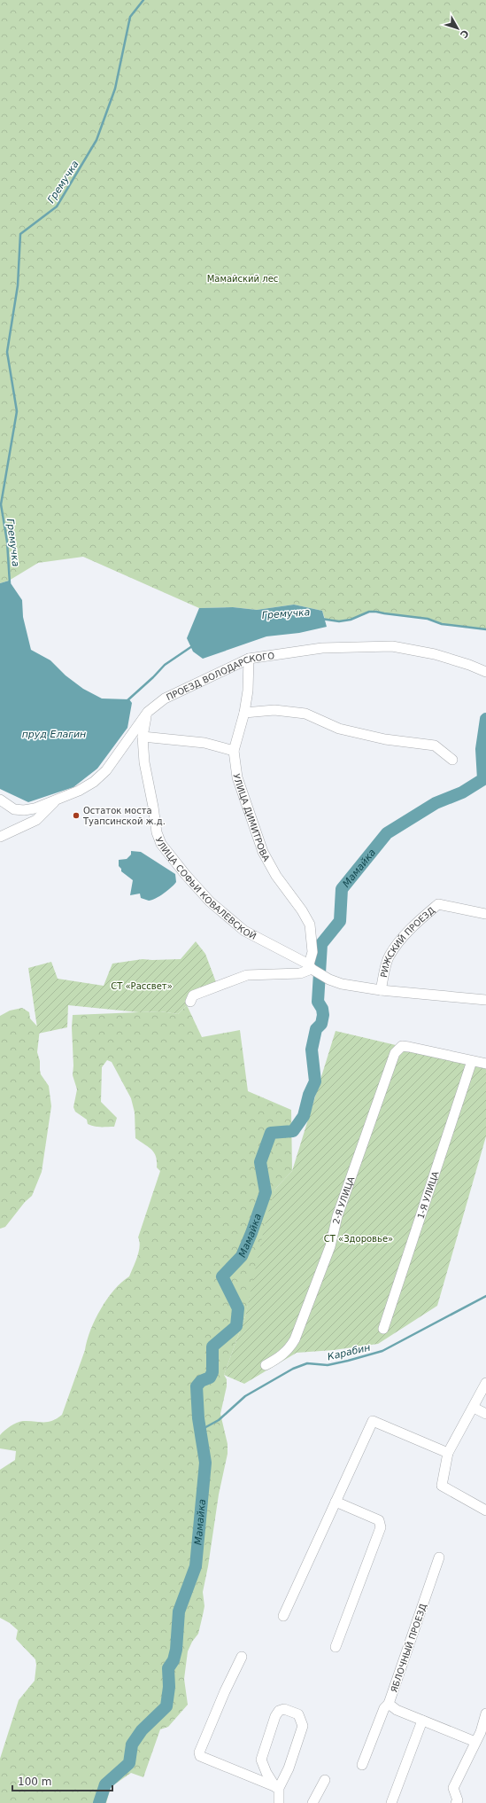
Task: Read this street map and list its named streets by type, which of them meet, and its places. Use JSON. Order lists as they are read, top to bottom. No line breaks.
{"streets":{"street":["ПРОЕЗД ВОЛОДАРСКОГО","УЛИЦА ДИМИТРОВА","УЛИЦА СОФЬИ КОВАЛЕВСКОЙ","РИЖСКИЙ ПРОЕЗД","1-Я УЛИЦА","2-Я УЛИЦА","ЯБЛОЧНЫЙ ПРОЕЗД"]},"crossings":[["ПРОЕЗД ВОЛОДАРСКОГО","УЛИЦА ДИМИТРОВА"],["ПРОЕЗД ВОЛОДАРСКОГО","УЛИЦА СОФЬИ КОВАЛЕВСКОЙ"],["УЛИЦА ДИМИТРОВА","УЛИЦА СОФЬИ КОВАЛЕВСКОЙ"],["УЛИЦА СОФЬИ КОВАЛЕВСКОЙ","РИЖСКИЙ ПРОЕЗД"],["1-Я УЛИЦА","2-Я УЛИЦА"]],"water":["Гремучка","пруд Елагин","Мамайка","Карабин"],"parks":["Мамайский лес","СТ «Рассвет»","СТ «Здоровье»"],"places":["Остаток моста Туапсинской ж.д."],"scale_bar":"100 m","north":"bottom right"}
